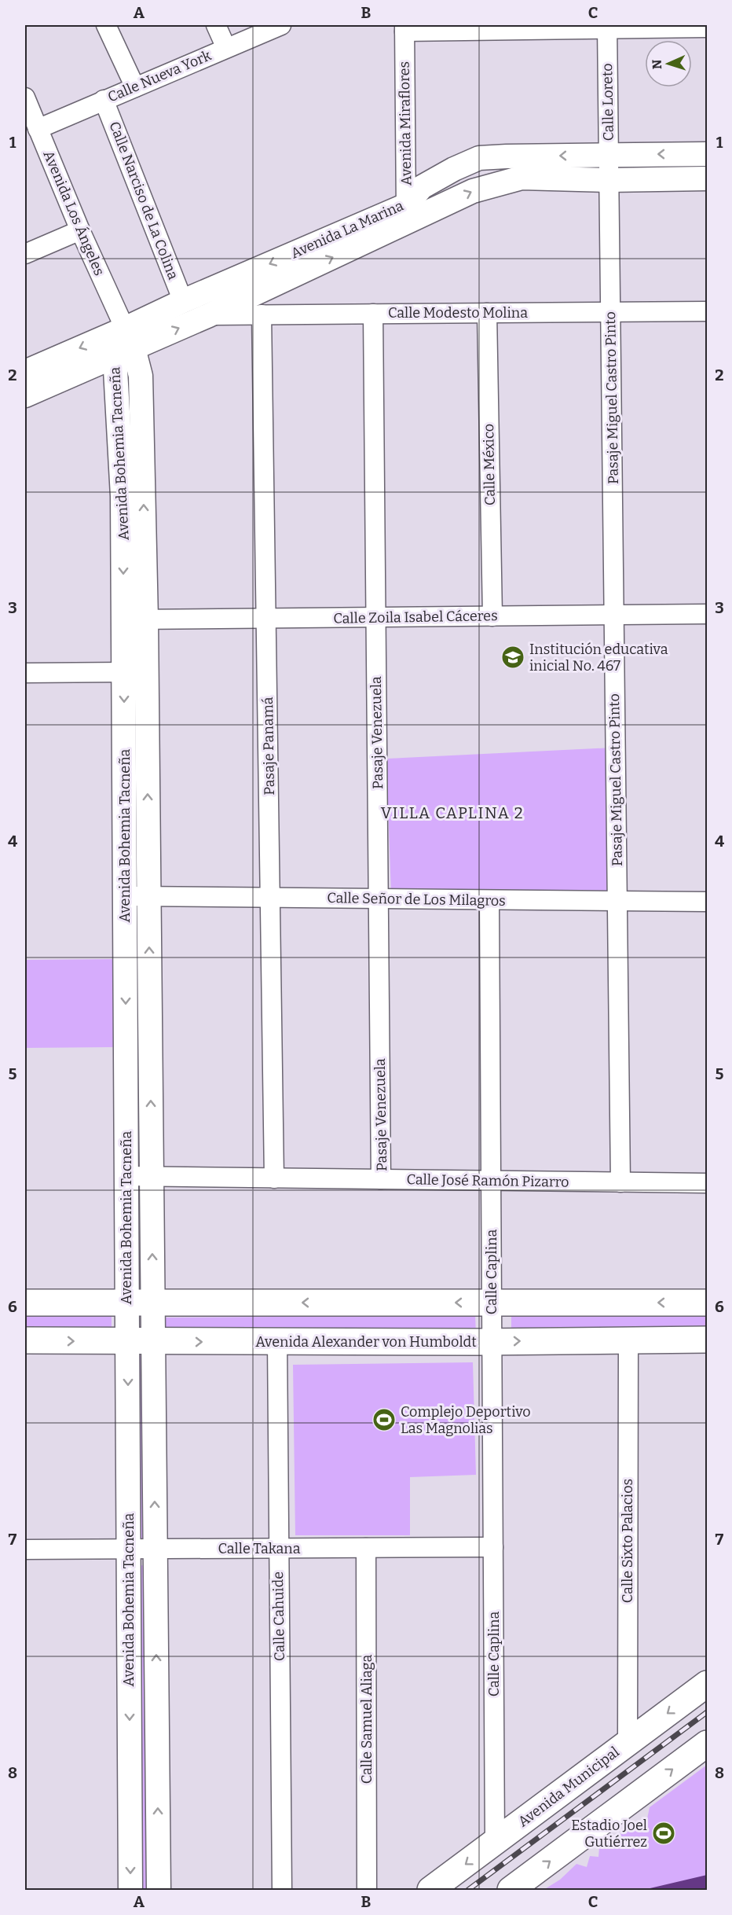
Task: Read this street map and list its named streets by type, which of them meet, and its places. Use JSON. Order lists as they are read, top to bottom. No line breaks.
{"streets":{"main road":["Avenida Alexander von Humboldt","Avenida Municipal"],"street":["Calle Nueva York","Calle Loreto","Avenida Miraflores","Calle Narciso de La Colina","Avenida Los Ángeles","Avenida La Marina","Calle Modesto Molina","Pasaje Miguel Castro Pinto","Avenida Bohemia Tacneña","Calle México","Calle Zoila Isabel Cáceres","Pasaje Venezuela","Pasaje Panamá","Calle Señor de Los Milagros","Calle José Ramón Pizarro","Calle Caplina","Calle Sixto Palacios","Calle Takana","Calle Cahuide","Calle Samuel Aliaga"]},"crossings":[["Calle Nueva York","Calle Narciso de La Colina"],["Calle Nueva York","Avenida Los Ángeles"],["Calle Loreto","Avenida La Marina"],["Calle Loreto","Pasaje Miguel Castro Pinto"],["Avenida Miraflores","Avenida La Marina"],["Calle Narciso de La Colina","Avenida La Marina"],["Avenida Los Ángeles","Avenida La Marina"],["Avenida Los Ángeles","Avenida Bohemia Tacneña"],["Avenida La Marina","Calle Modesto Molina"],["Avenida La Marina","Pasaje Miguel Castro Pinto"],["Avenida La Marina","Avenida Bohemia Tacneña"],["Calle Modesto Molina","Pasaje Miguel Castro Pinto"],["Calle Modesto Molina","Calle México"],["Calle Modesto Molina","Pasaje Venezuela"],["Calle Modesto Molina","Pasaje Panamá"],["Pasaje Miguel Castro Pinto","Calle Zoila Isabel Cáceres"],["Pasaje Miguel Castro Pinto","Calle Señor de Los Milagros"],["Pasaje Miguel Castro Pinto","Calle José Ramón Pizarro"],["Avenida Bohemia Tacneña","Calle Zoila Isabel Cáceres"],["Avenida Bohemia Tacneña","Calle Señor de Los Milagros"],["Avenida Bohemia Tacneña","Calle José Ramón Pizarro"],["Avenida Bohemia Tacneña","Avenida Alexander von Humboldt"],["Avenida Bohemia Tacneña","Calle Takana"],["Calle México","Calle Zoila Isabel Cáceres"],["Calle Zoila Isabel Cáceres","Pasaje Venezuela"],["Calle Zoila Isabel Cáceres","Pasaje Panamá"],["Pasaje Venezuela","Calle Señor de Los Milagros"],["Pasaje Venezuela","Calle José Ramón Pizarro"],["Pasaje Panamá","Calle Señor de Los Milagros"],["Pasaje Panamá","Calle José Ramón Pizarro"],["Calle Señor de Los Milagros","Calle Caplina"],["Calle José Ramón Pizarro","Calle Caplina"],["Calle Caplina","Avenida Alexander von Humboldt"],["Calle Caplina","Calle Takana"],["Calle Caplina","Avenida Municipal"],["Avenida Alexander von Humboldt","Calle Sixto Palacios"],["Avenida Alexander von Humboldt","Calle Cahuide"],["Calle Sixto Palacios","Avenida Municipal"],["Calle Takana","Calle Cahuide"],["Calle Takana","Calle Samuel Aliaga"]],"districts":["VILLA CAPLINA 2"],"places":{"school or university":["Institución educativa inicial No. 467"],"sports":["Complejo Deportivo Las Magnolias","Estadio Joel Gutiérrez"]},"north":"left","grid":{"columns":["A","B","C"],"rows":["1","2","3","4","5","6","7","8"]}}
